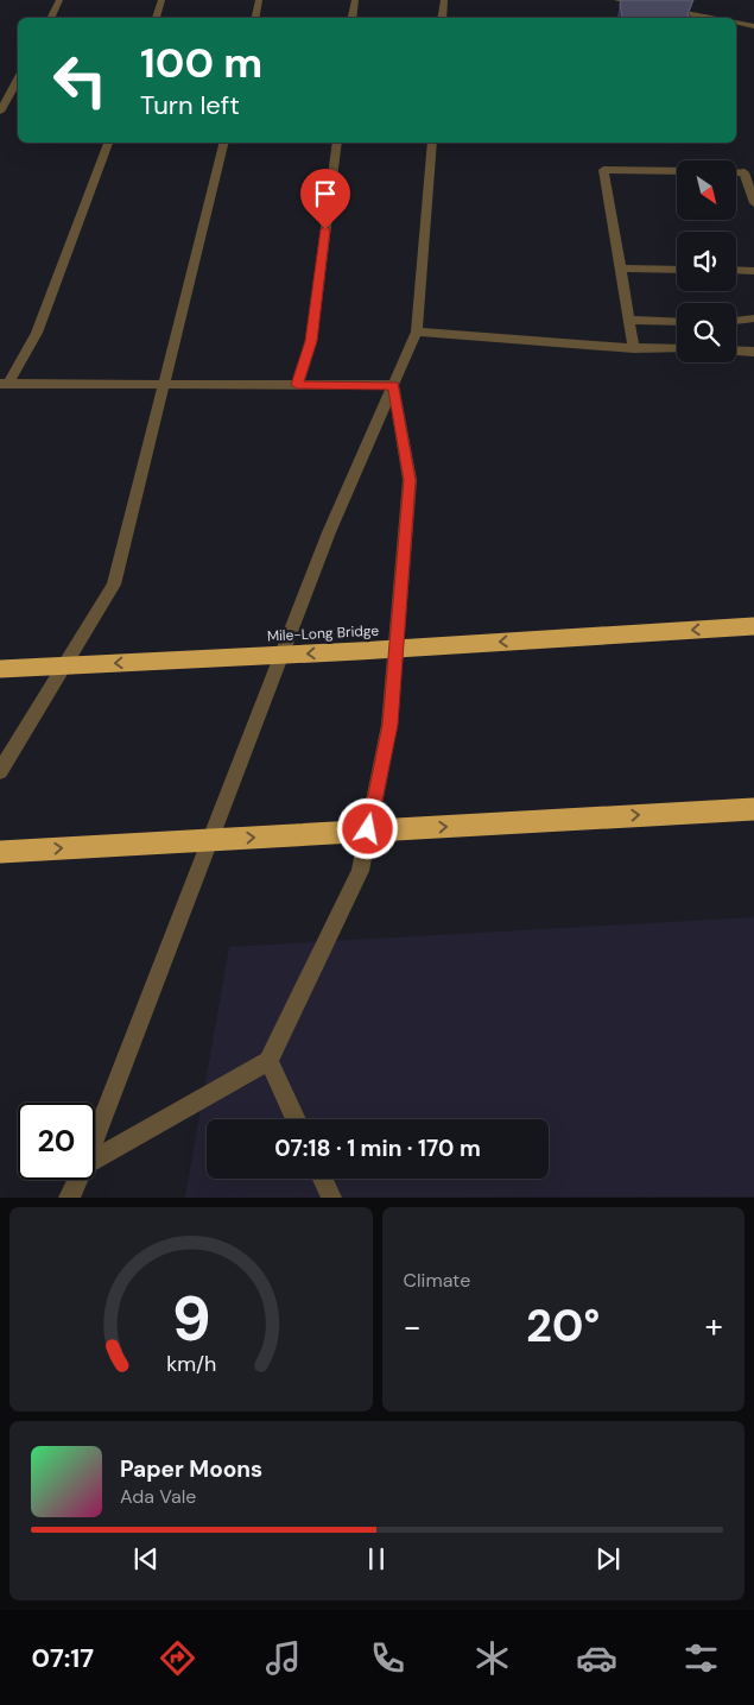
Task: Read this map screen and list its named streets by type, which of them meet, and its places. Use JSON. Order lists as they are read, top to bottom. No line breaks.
{"streets":{"highway":["Mile-Long Bridge"]},"one_way":["Mile-Long Bridge"],"north":"bottom right","page":{"turn":["100 m","Turn left"],"limit":"20","trip":"07:18 · 1 min · 170 m","tile":"Climate","heat":["−","20°","+"],"song":["Paper Moons","Ada Vale"],"tabs":"07:17","gauge":["9","km/h"]}}
